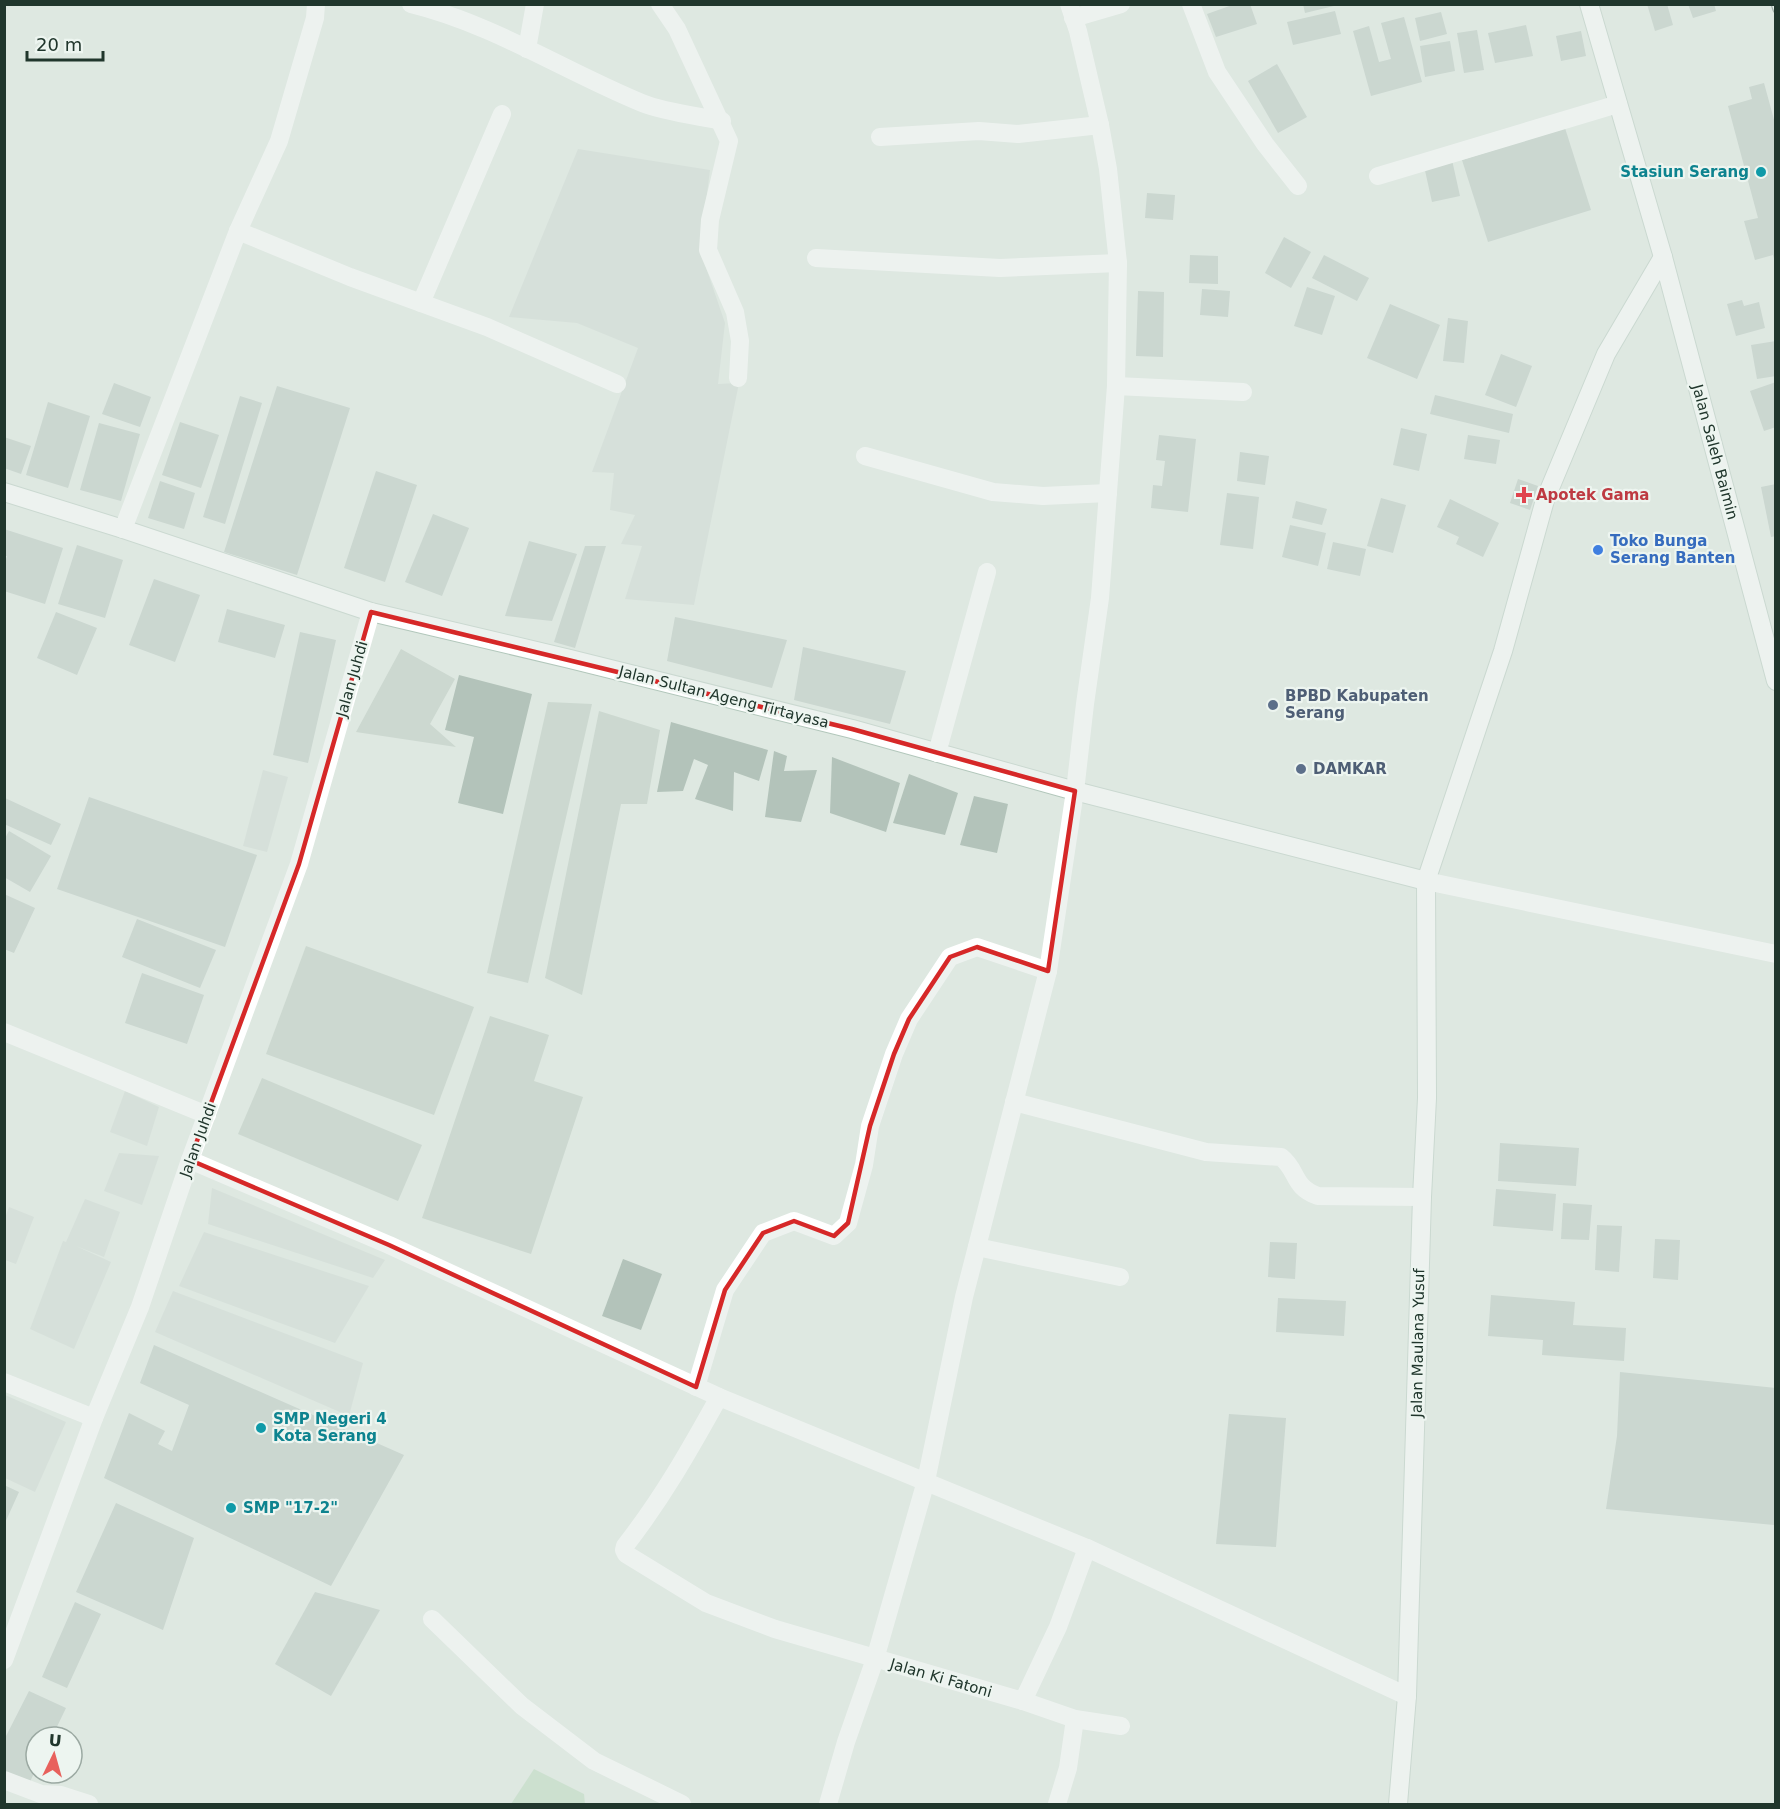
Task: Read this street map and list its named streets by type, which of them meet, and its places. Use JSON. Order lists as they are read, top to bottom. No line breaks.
{"streets":{"street":["Jalan Saleh Baimin","Jalan Juhdi","Jalan Sultan Ageng Tirtayasa","Jalan Maulana Yusuf","Jalan Ki Fatoni"]},"crossings":[["Jalan Saleh Baimin","Jalan Maulana Yusuf"],["Jalan Juhdi","Jalan Sultan Ageng Tirtayasa"],["Jalan Sultan Ageng Tirtayasa","Jalan Maulana Yusuf"]],"places":{"other":["Stasiun Serang","Toko Bunga Serang Banten","BPBD Kabupaten Serang","DAMKAR","SMP Negeri 4 Kota Serang","SMP \"17-2\""],"health":["Apotek Gama"]},"scale_bar":"20 m","north":"top"}
